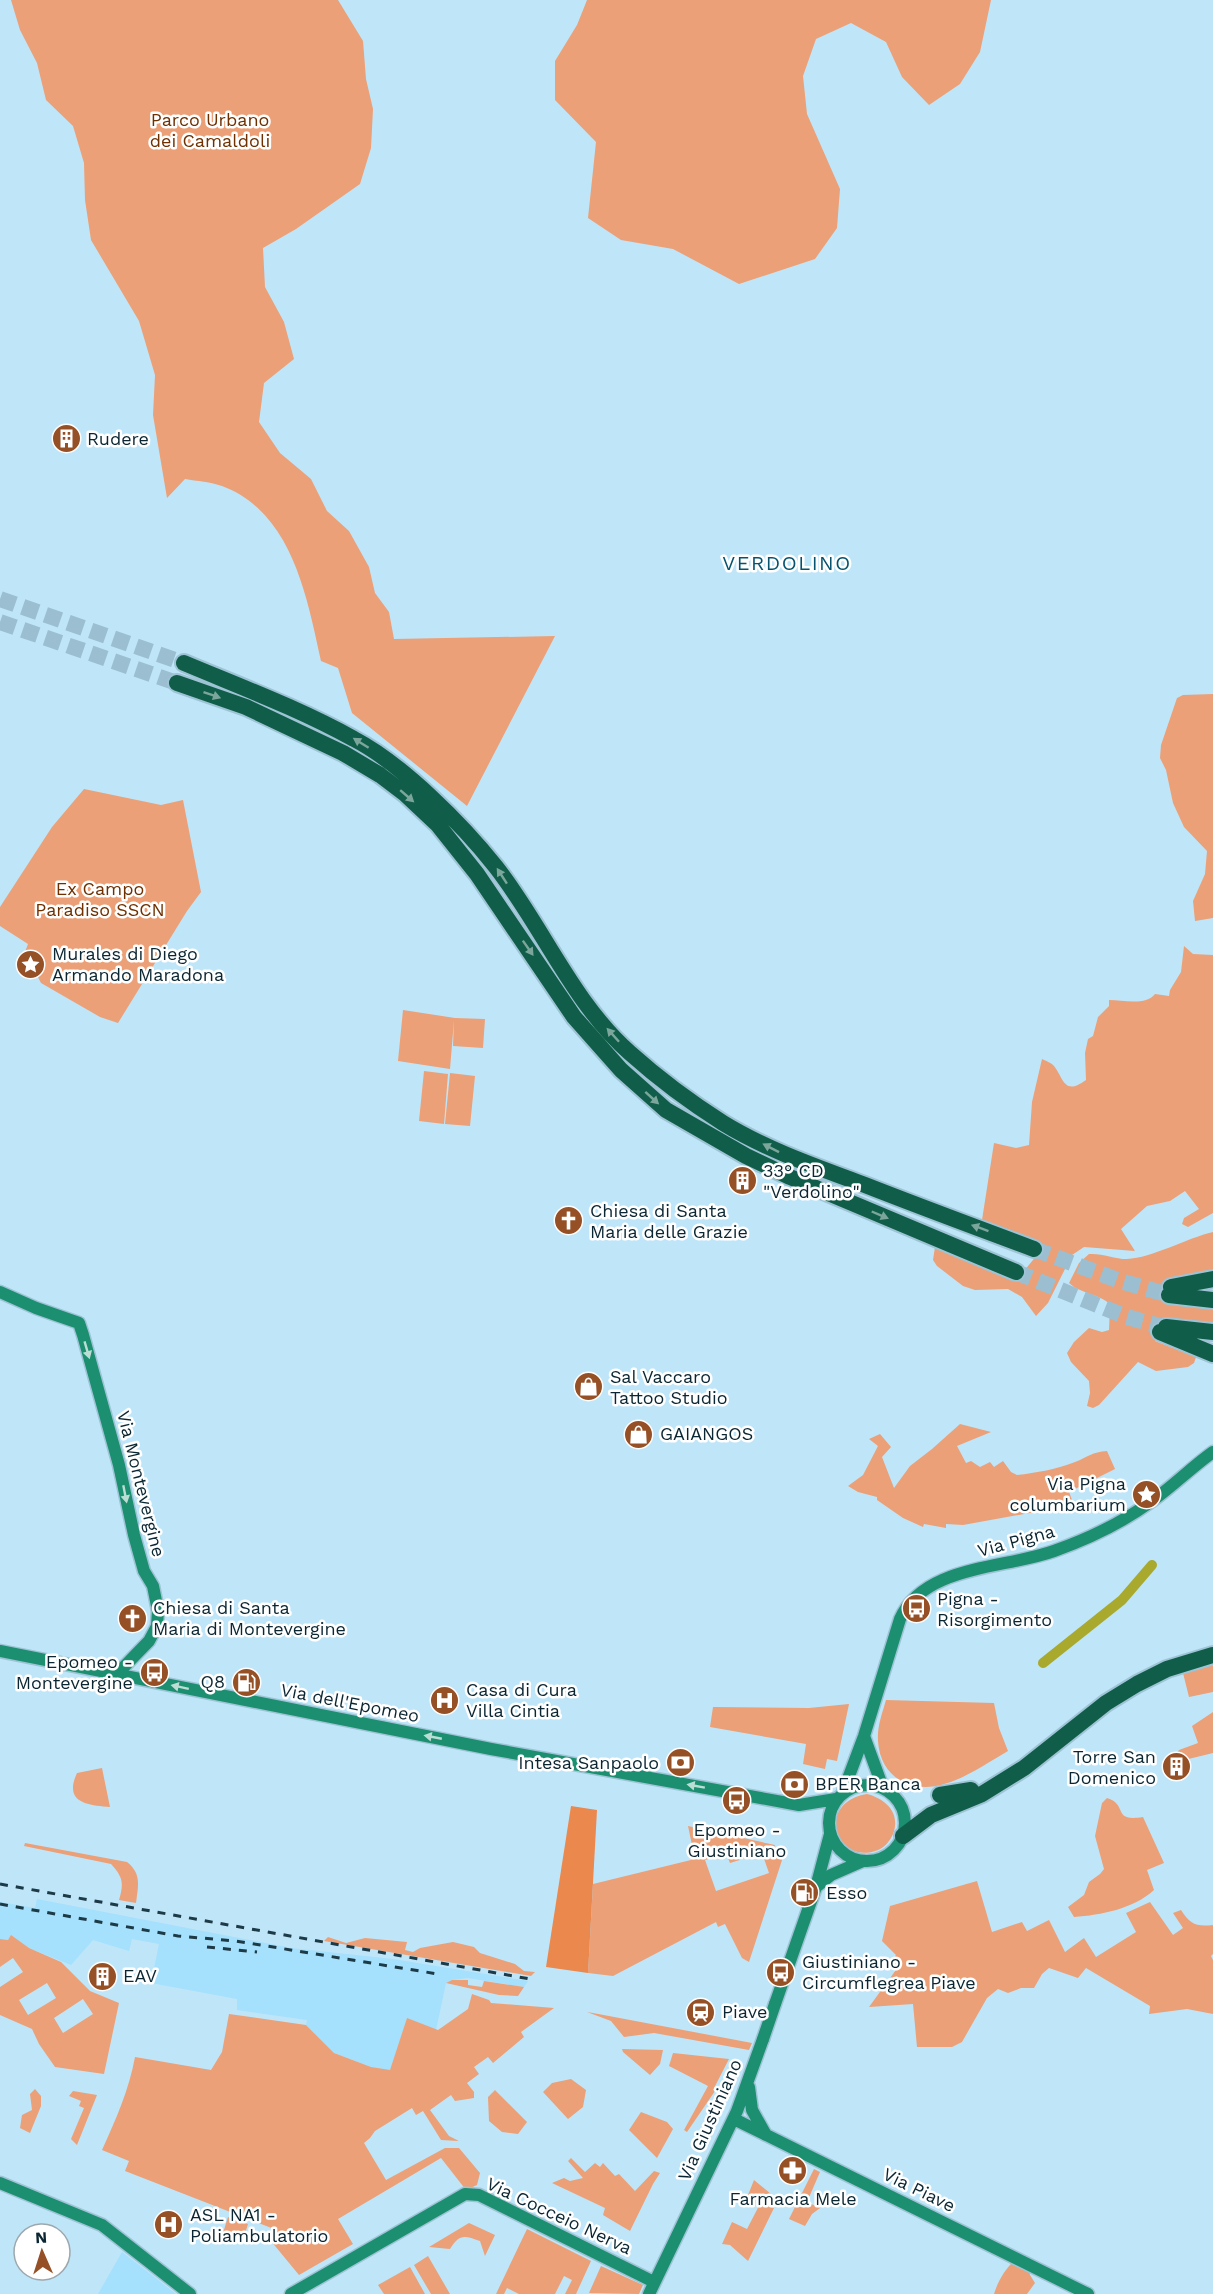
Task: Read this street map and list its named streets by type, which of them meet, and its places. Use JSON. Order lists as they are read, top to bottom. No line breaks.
{"streets":{"street":["Via Montevergine","Via Pigna","Via dell'Epomeo","Via Giustiniano","Via Piave","Via Cocceio Nerva"]},"crossings":[["Via Montevergine","Via dell'Epomeo"],["Via dell'Epomeo","Via Giustiniano"],["Via Giustiniano","Via Piave"],["Via Giustiniano","Via Cocceio Nerva"]],"one_way":["Via Montevergine","Via dell'Epomeo"],"districts":["VERDOLINO"],"parks":["Parco Urbano dei Camaldoli","Ex Campo Paradiso SSCN"],"places":{"building":["Rudere","33° CD \"Verdolino\"","Torre San Domenico","EAV"],"place":["Murales di Diego Armando Maradona","Via Pigna columbarium"],"church":["Chiesa di Santa Maria delle Grazie","Chiesa di Santa Maria di Montevergine"],"shop":["Sal Vaccaro Tattoo Studio","GAIANGOS"],"bus stop":["Pigna - Risorgimento","Epomeo - Montevergine","Epomeo - Giustiniano","Giustiniano - Circumflegrea Piave"],"fuel station":["Q8","Esso"],"hospital":["Casa di Cura Villa Cintia","ASL NA1 - Poliambulatorio"],"bank":["Intesa Sanpaolo","BPER Banca"],"station":["Piave"],"pharmacy":["Farmacia Mele"]},"north":"top"}
